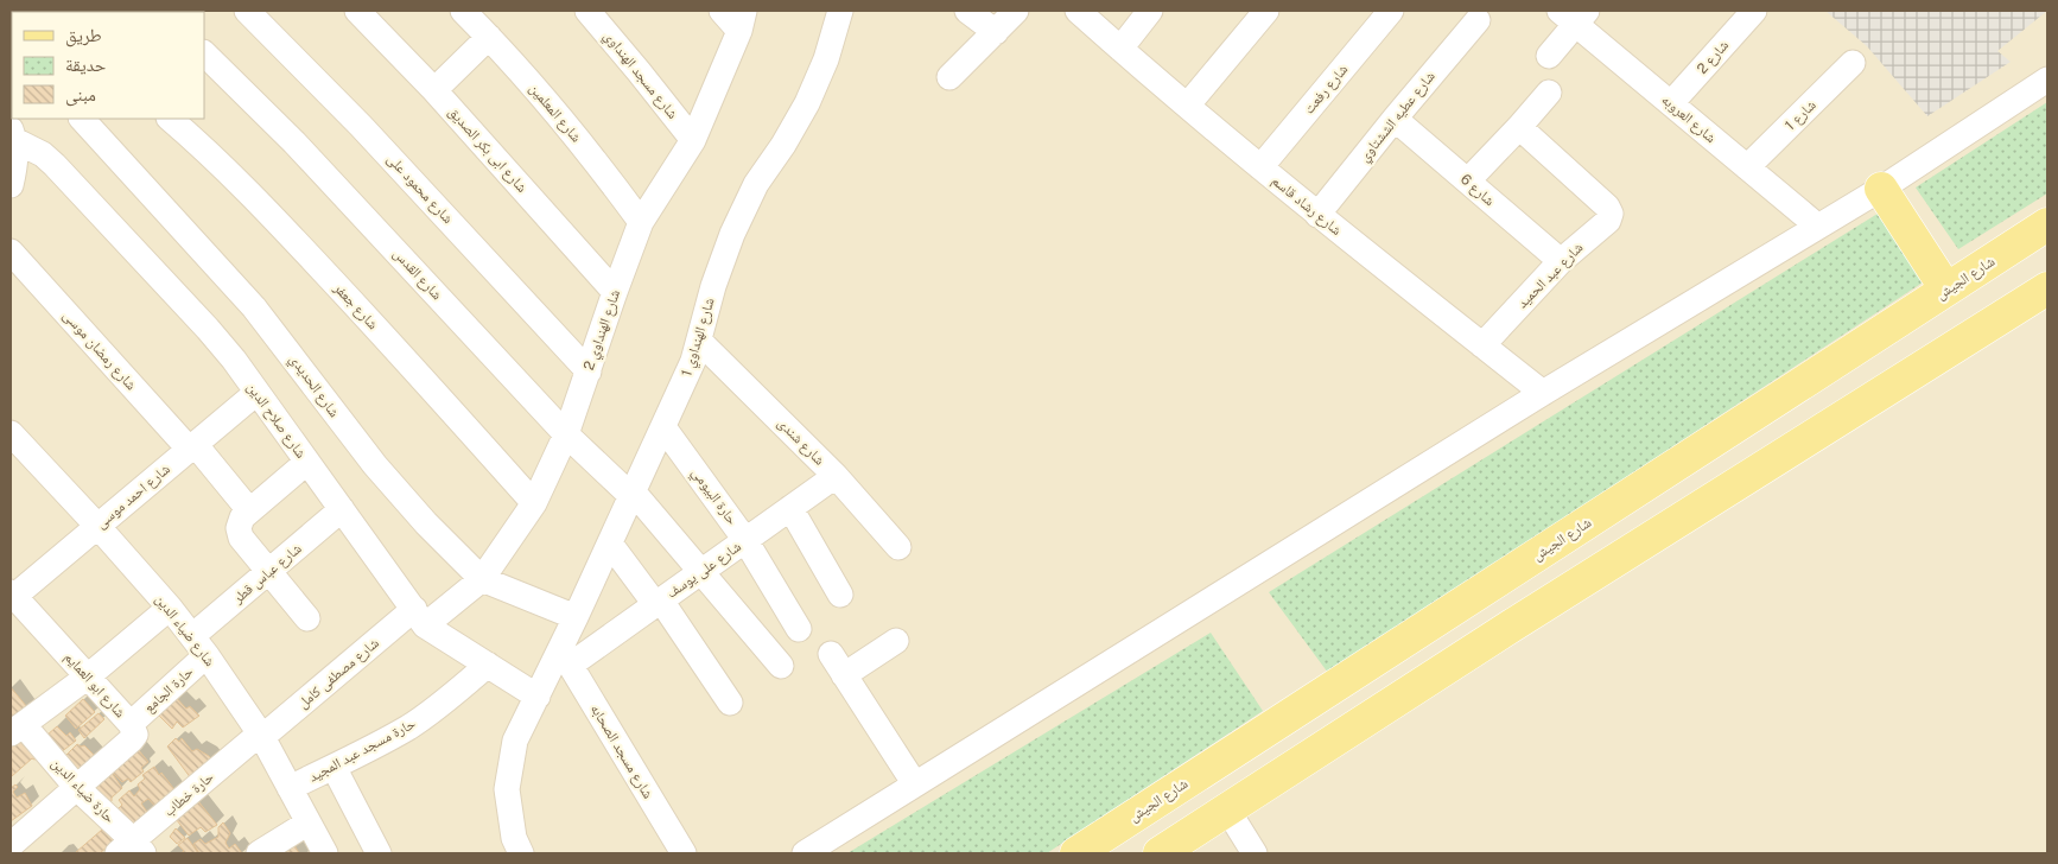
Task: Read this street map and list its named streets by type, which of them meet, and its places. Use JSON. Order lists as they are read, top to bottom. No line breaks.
{"streets":{"main road":["شارع الجيش"],"street":["شارع 2","شارع مسجد الهنداوي","شارع رفعت","شارع المعلمين","شارع 1","شارع عطيه الششتاوي","شارع العروبه","شارع ابى بكر الصديق","شارع محمود على","شارع 6","شارع رشاد قاسم","شارع القدس","شارع عبد الحميد","شارع جعفر","شارع الهنداوي 2","شارع الهنداوي 1","شارع رمضان موسى","شارع الحديدي","شارع صلاح الدين","شارع شندى","شارع احمد موسى","حارة البيومي","شارع على يوسف","شارع عباس قطر","شارع ضياء الدين","شارع مصطفى كامل","شارع ابو العمايم","حارة الجامع","حارة مسجد عبد المجيد","شارع مسجد الصحابه","حارة ضياء الدين","حارة خطاب"]},"crossings":[["شارع 2","شارع العروبه"],["شارع مسجد الهنداوي","شارع الهنداوي 2"],["شارع رفعت","شارع رشاد قاسم"],["شارع المعلمين","شارع الهنداوي 2"],["شارع 1","شارع العروبه"],["شارع عطيه الششتاوي","شارع 6"],["شارع عطيه الششتاوي","شارع رشاد قاسم"],["شارع ابى بكر الصديق","شارع الهنداوي 2"],["شارع محمود على","شارع الهنداوي 2"],["شارع 6","شارع عبد الحميد"],["شارع رشاد قاسم","شارع عبد الحميد"],["شارع القدس","شارع الهنداوي 2"],["شارع القدس","شارع الهنداوي 1"],["شارع القدس","شارع على يوسف"],["شارع جعفر","شارع الهنداوي 2"],["شارع الهنداوي 2","شارع الحديدي"],["شارع الهنداوي 2","شارع صلاح الدين"],["شارع الهنداوي 2","شارع مصطفى كامل"],["شارع الهنداوي 1","شارع الحديدي"],["شارع الهنداوي 1","شارع صلاح الدين"],["شارع الهنداوي 1","شارع شندى"],["شارع الهنداوي 1","حارة البيومي"],["شارع الهنداوي 1","شارع على يوسف"],["شارع الهنداوي 1","شارع مسجد الصحابه"],["شارع رمضان موسى","شارع احمد موسى"],["شارع صلاح الدين","شارع احمد موسى"],["شارع صلاح الدين","شارع عباس قطر"],["شارع صلاح الدين","شارع مصطفى كامل"],["شارع صلاح الدين","حارة مسجد عبد المجيد"],["شارع شندى","شارع على يوسف"],["شارع احمد موسى","شارع ضياء الدين"],["شارع احمد موسى","شارع ابو العمايم"],["حارة البيومي","شارع على يوسف"],["شارع على يوسف","شارع مسجد الصحابه"],["شارع عباس قطر","شارع ضياء الدين"],["شارع عباس قطر","حارة الجامع"],["شارع ضياء الدين","شارع مصطفى كامل"],["شارع ضياء الدين","حارة الجامع"],["شارع ضياء الدين","حارة مسجد عبد المجيد"],["شارع ضياء الدين","حارة خطاب"],["شارع مصطفى كامل","حارة خطاب"],["شارع ابو العمايم","حارة الجامع"],["شارع ابو العمايم","حارة ضياء الدين"],["حارة ضياء الدين","حارة خطاب"]],"legend":["طريق","حديقة","مبنى"]}
